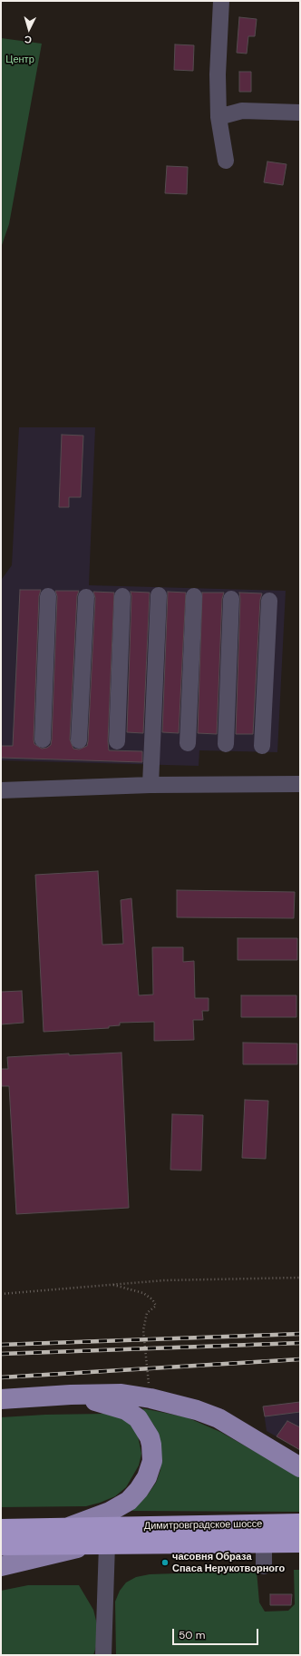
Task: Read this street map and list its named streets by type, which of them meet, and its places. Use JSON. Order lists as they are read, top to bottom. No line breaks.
{"streets":{"highway":["Димитровградское шоссе"]},"parks":["Центр"],"places":["часовня Образа Спаса Нерукотворного"],"scale_bar":"50 m","north":"bottom"}
